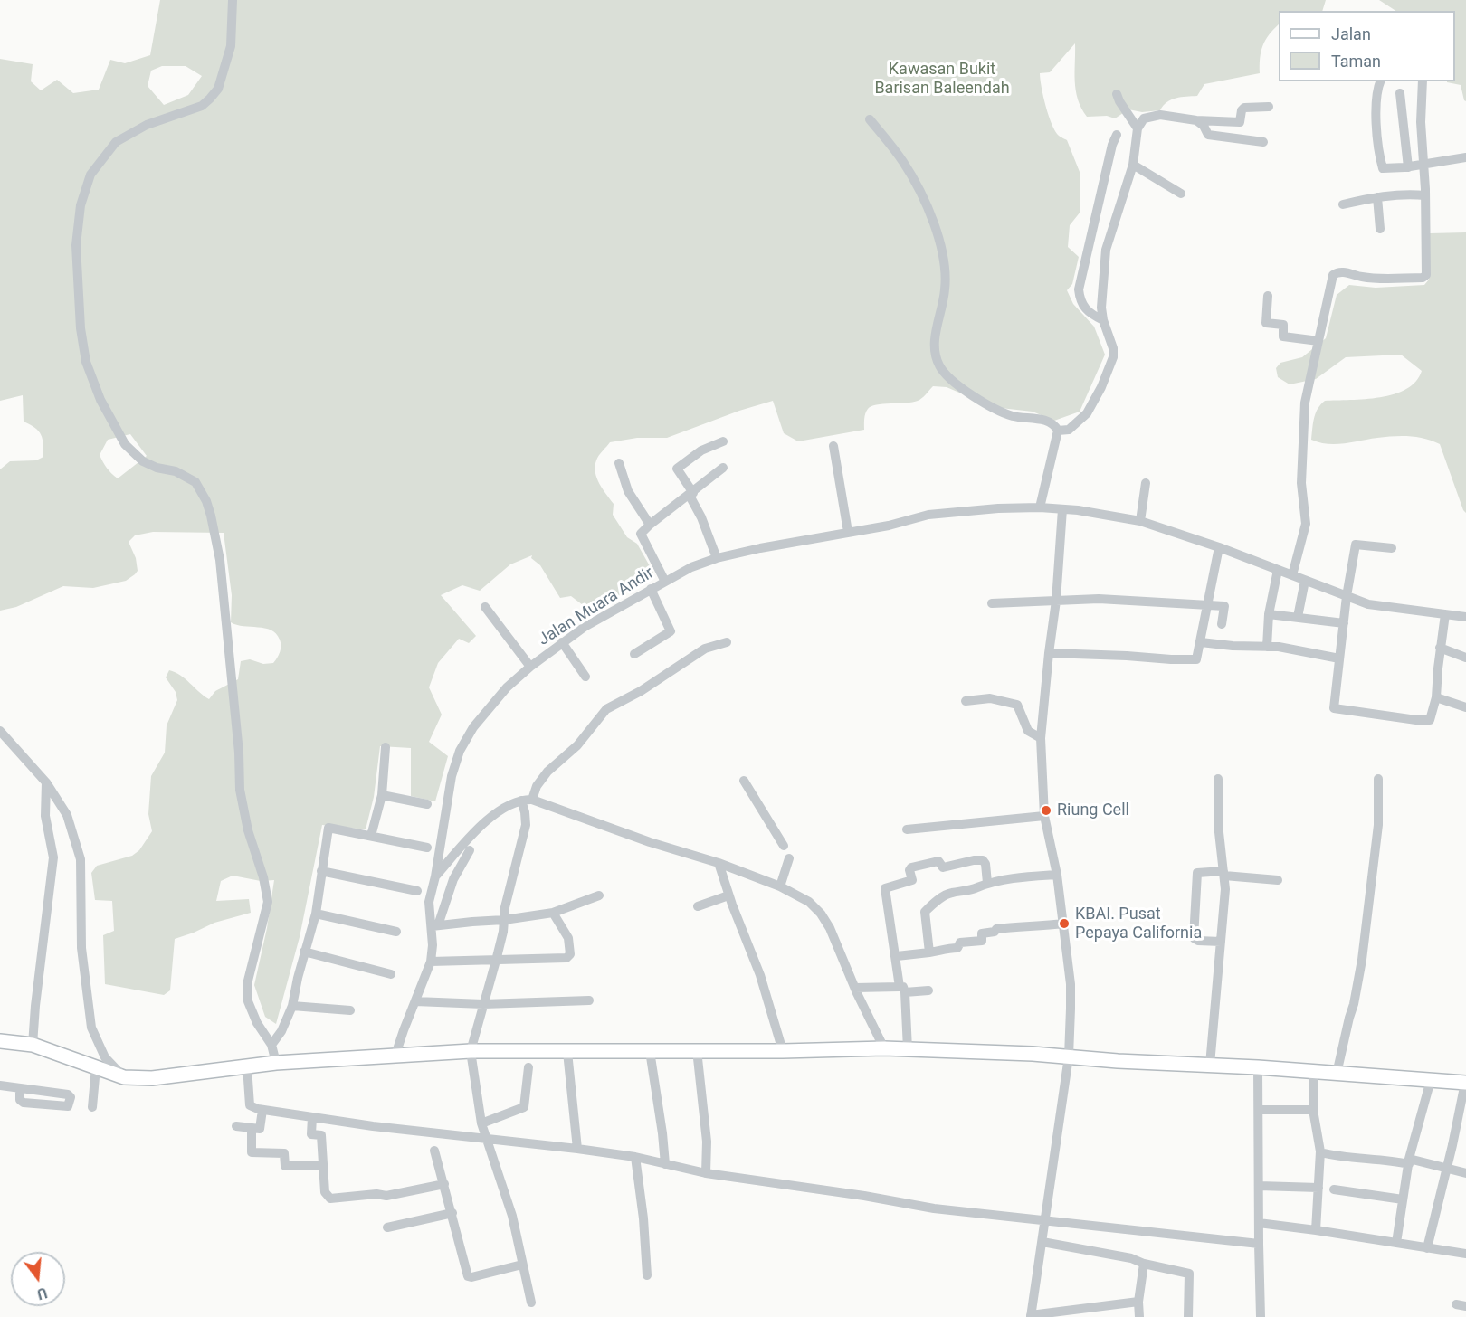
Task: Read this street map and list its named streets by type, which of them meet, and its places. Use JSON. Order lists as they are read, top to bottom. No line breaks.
{"streets":{"street":["Jalan Muara Andir"]},"parks":["Kawasan Bukit Barisan Baleendah"],"places":["Riung Cell","KBAI. Pusat Pepaya California"],"legend":["Jalan","Taman"],"north":"bottom"}
